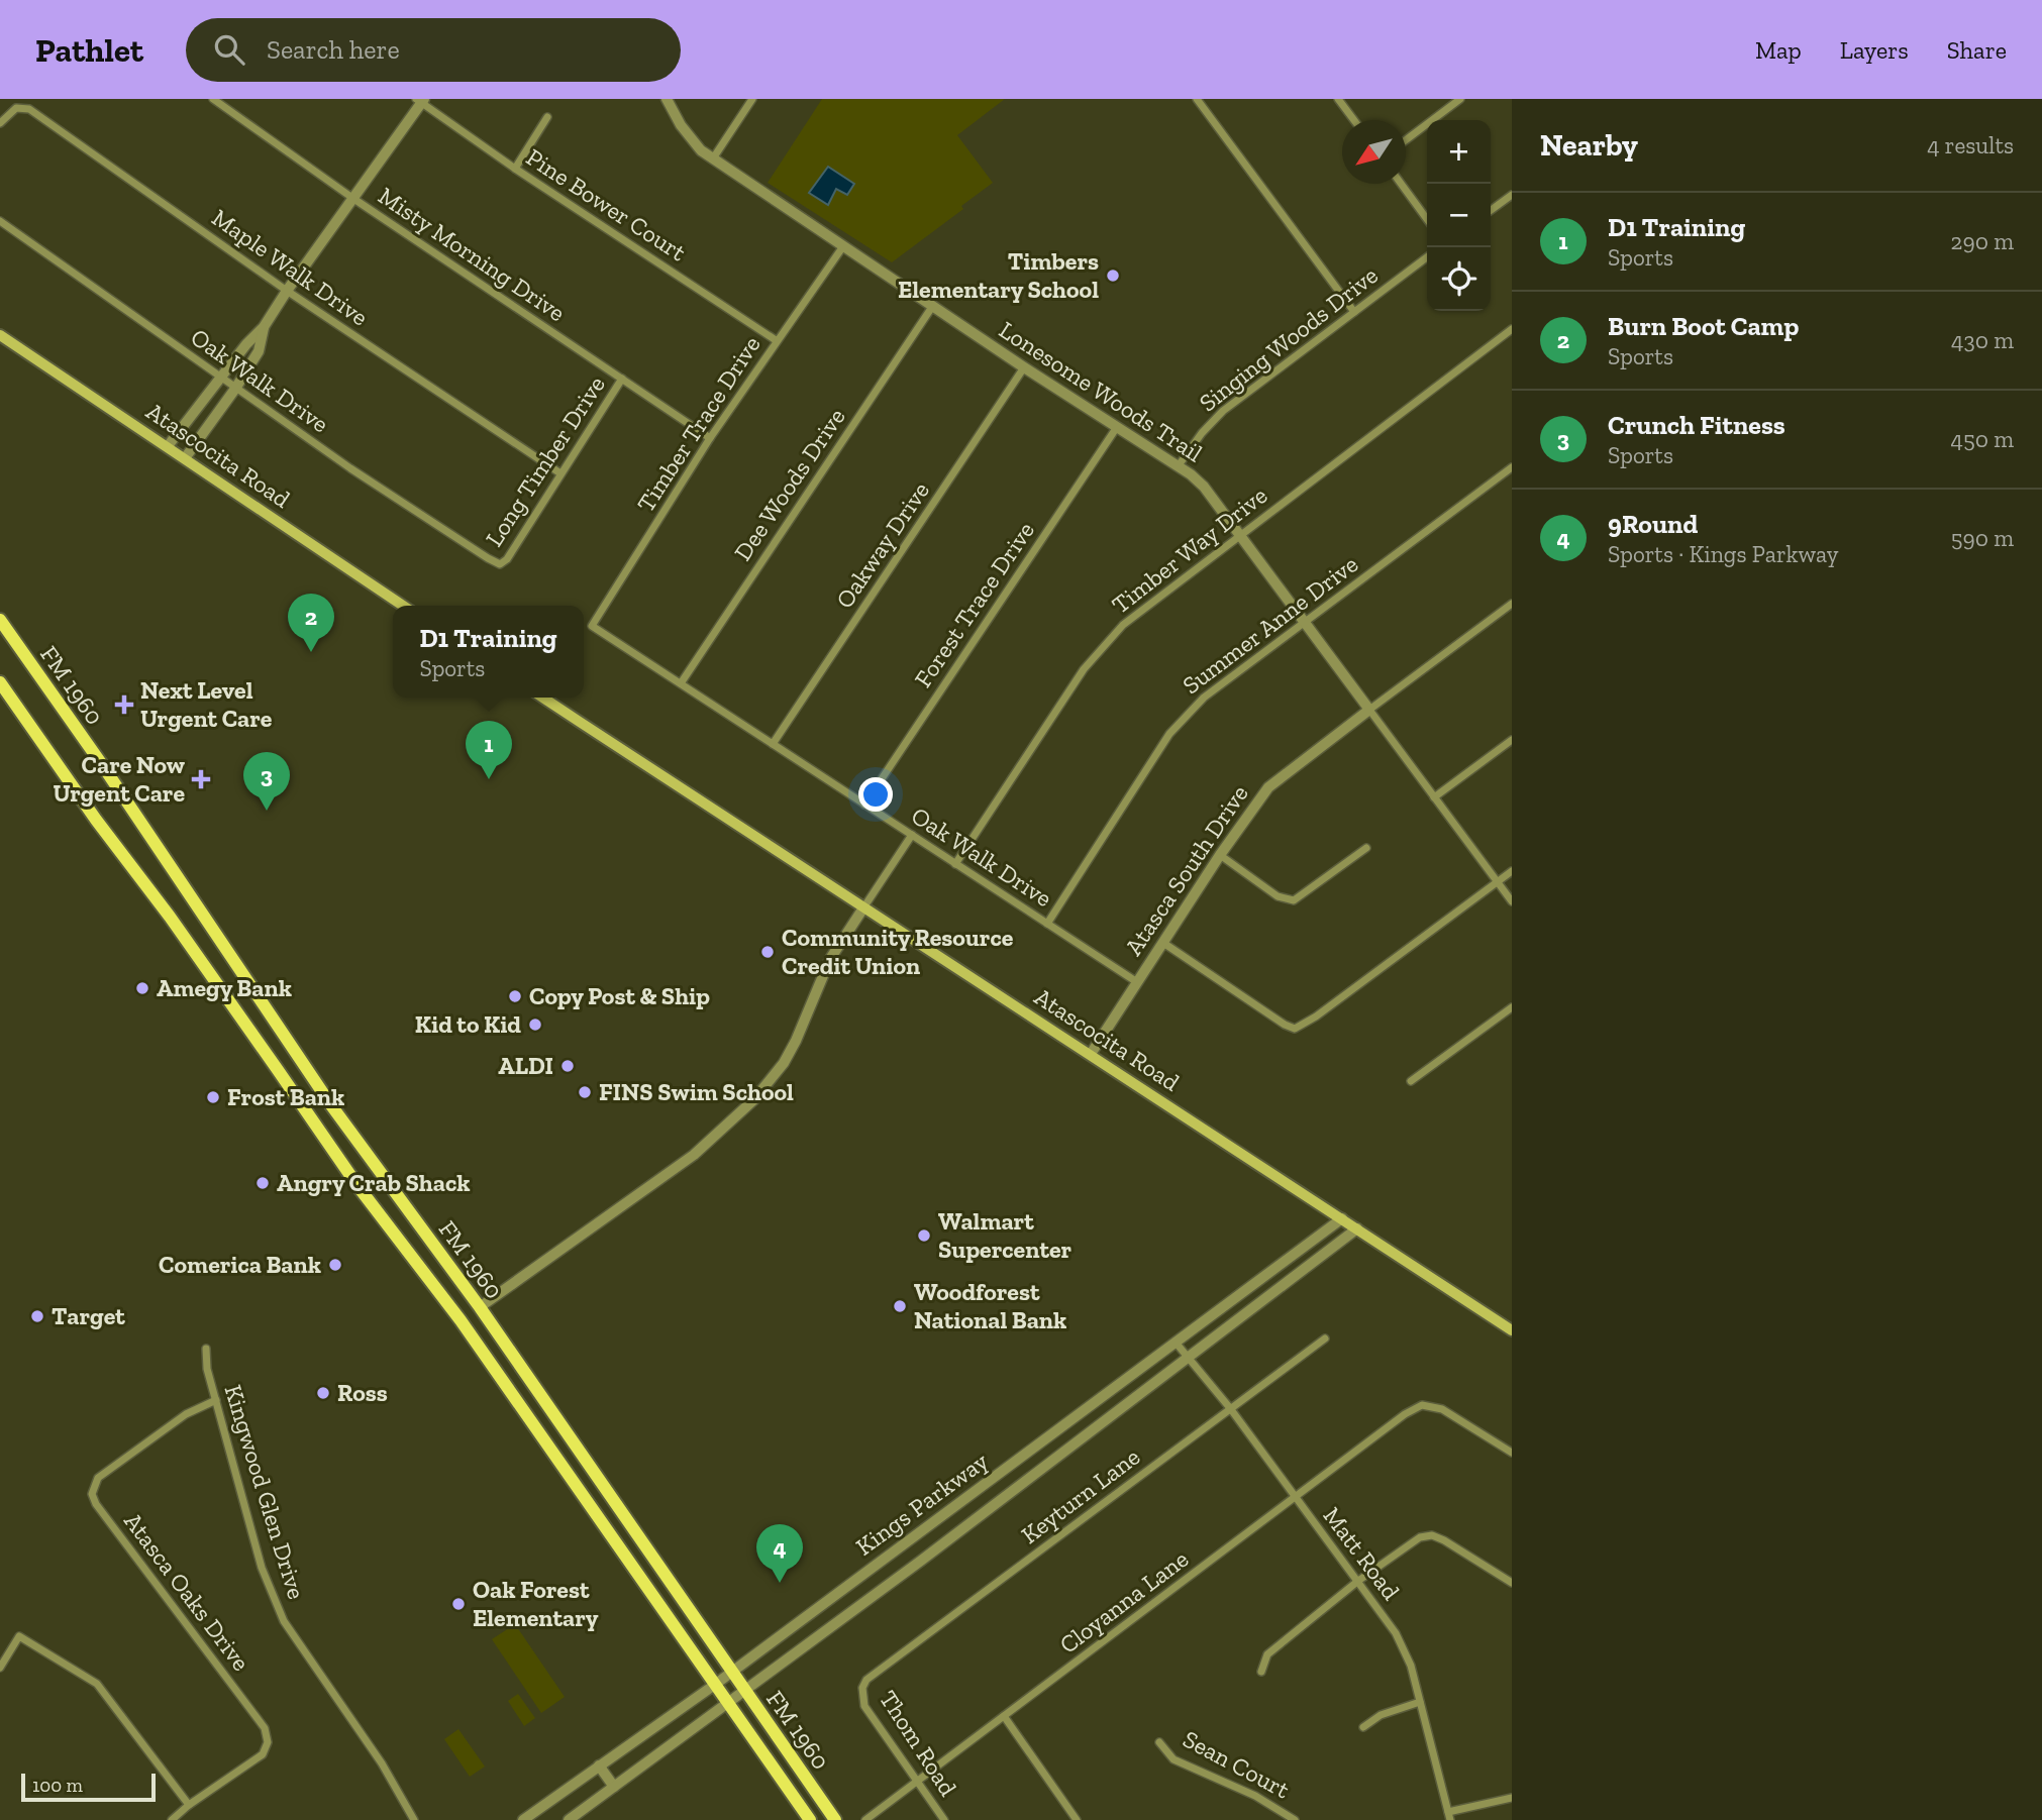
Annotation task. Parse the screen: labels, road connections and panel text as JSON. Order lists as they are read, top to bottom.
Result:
{
  "streets": {
    "main road": ["Atascocita Road", "FM 1960"],
    "street": [
      "Pine Bower Court",
      "Misty Morning Drive",
      "Maple Walk Drive",
      "Singing Woods Drive",
      "Oak Walk Drive",
      "Lonesome Woods Trail",
      "Timber Trace Drive",
      "Long Timber Drive",
      "Dee Woods Drive",
      "Oakway Drive",
      "Timber Way Drive",
      "Forest Trace Drive",
      "Summer Anne Drive",
      "Atasca South Drive",
      "Kingwood Glen Drive",
      "Keyturn Lane",
      "Kings Parkway",
      "Matt Road",
      "Atasca Oaks Drive",
      "Cloyanna Lane",
      "Thom Road",
      "Sean Court"
    ]
  },
  "crossings": [
    ["Pine Bower Court", "Timber Trace Drive"],
    ["Misty Morning Drive", "Timber Trace Drive"],
    ["Misty Morning Drive", "Long Timber Drive"],
    ["Maple Walk Drive", "Long Timber Drive"],
    ["Singing Woods Drive", "Lonesome Woods Trail"],
    ["Oak Walk Drive", "Timber Trace Drive"],
    ["Oak Walk Drive", "Long Timber Drive"],
    ["Oak Walk Drive", "Dee Woods Drive"],
    ["Oak Walk Drive", "Oakway Drive"],
    ["Oak Walk Drive", "Timber Way Drive"],
    ["Oak Walk Drive", "Forest Trace Drive"],
    ["Oak Walk Drive", "Summer Anne Drive"],
    ["Oak Walk Drive", "Atasca South Drive"],
    ["Lonesome Woods Trail", "Timber Trace Drive"],
    ["Lonesome Woods Trail", "Dee Woods Drive"],
    ["Lonesome Woods Trail", "Oakway Drive"],
    ["Lonesome Woods Trail", "Timber Way Drive"],
    ["Lonesome Woods Trail", "Forest Trace Drive"],
    ["Lonesome Woods Trail", "Summer Anne Drive"],
    ["Lonesome Woods Trail", "Atasca South Drive"],
    ["Atascocita Road", "Atasca South Drive"],
    ["Atascocita Road", "Kings Parkway"],
    ["FM 1960", "Kings Parkway"],
    ["Kingwood Glen Drive", "Atasca Oaks Drive"],
    ["Keyturn Lane", "Matt Road"],
    ["Keyturn Lane", "Thom Road"],
    ["Kings Parkway", "Matt Road"],
    ["Matt Road", "Cloyanna Lane"],
    ["Cloyanna Lane", "Thom Road"]
  ],
  "places": {
    "other": [
      "Timbers Elementary School",
      "Community Resource Credit Union",
      "Amegy Bank",
      "Copy Post & Ship",
      "Kid to Kid",
      "ALDI",
      "FINS Swim School",
      "Frost Bank",
      "Angry Crab Shack",
      "Walmart Supercenter",
      "Comerica Bank",
      "Woodforest National Bank",
      "Target",
      "Ross",
      "Oak Forest Elementary"
    ],
    "health": ["Next Level Urgent Care", "Care Now Urgent Care"]
  },
  "scale_bar": "100 m",
  "north": "bottom left",
  "page": {
    "header": "Pathlet",
    "search": "Search here",
    "nav": ["Map", "Layers", "Share"],
    "heading": ["Nearby", "4 results"],
    "map_buttons": ["+", "−"],
    "list": [
      {
        "mark": "1",
        "name": "D1 Training",
        "note": "Sports",
        "value": "290 m"
      },
      {
        "mark": "2",
        "name": "Burn Boot Camp",
        "note": "Sports",
        "value": "430 m"
      },
      {
        "mark": "3",
        "name": "Crunch Fitness",
        "note": "Sports",
        "value": "450 m"
      },
      {
        "mark": "4",
        "name": "9Round",
        "note": "Sports · Kings Parkway",
        "value": "590 m"
      }
    ],
    "pins": [
      "2",
      "1",
      "3",
      "4"
    ],
    "popup": ["D1 Training", "Sports"],
    "scale": "100 m"
  }
}
